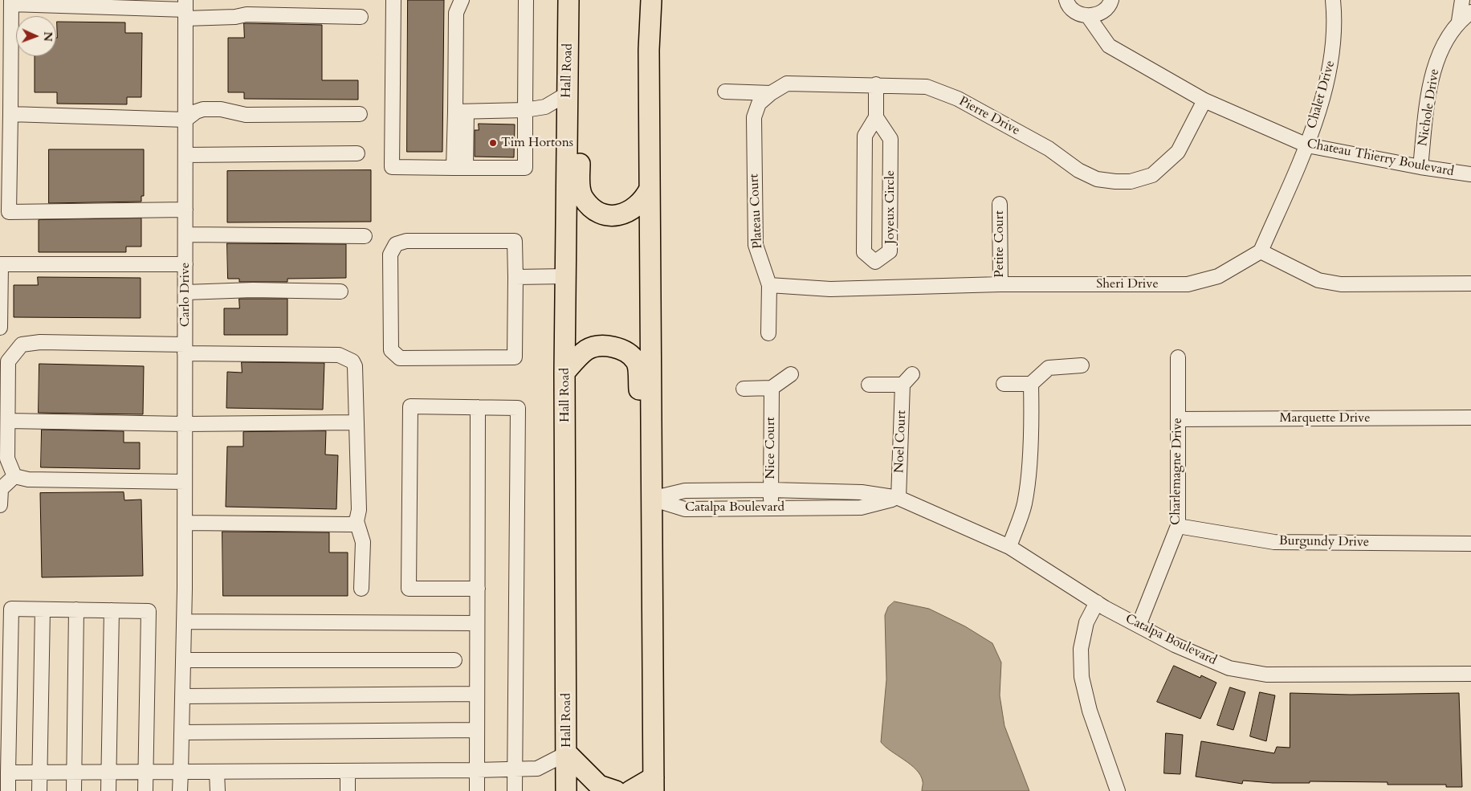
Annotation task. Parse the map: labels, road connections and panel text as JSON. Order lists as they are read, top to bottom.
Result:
{
  "streets": {
    "highway": ["Hall Road"],
    "street": [
      "Chalet Drive",
      "Nichole Drive",
      "Pierre Drive",
      "Chateau Thierry Boulevard",
      "Joyeux Circle",
      "Plateau Court",
      "Petite Court",
      "Sheri Drive",
      "Carlo Drive",
      "Marquette Drive",
      "Noel Court",
      "Nice Court",
      "Charlemagne Drive",
      "Catalpa Boulevard",
      "Burgundy Drive"
    ]
  },
  "crossings": [
    ["Chalet Drive", "Chateau Thierry Boulevard"],
    ["Chalet Drive", "Sheri Drive"],
    ["Nichole Drive", "Chateau Thierry Boulevard"],
    ["Pierre Drive", "Chateau Thierry Boulevard"],
    ["Pierre Drive", "Joyeux Circle"],
    ["Pierre Drive", "Plateau Court"],
    ["Plateau Court", "Sheri Drive"],
    ["Petite Court", "Sheri Drive"],
    ["Marquette Drive", "Charlemagne Drive"],
    ["Noel Court", "Catalpa Boulevard"],
    ["Nice Court", "Catalpa Boulevard"],
    ["Charlemagne Drive", "Catalpa Boulevard"],
    ["Charlemagne Drive", "Burgundy Drive"]
  ],
  "places": ["Tim Hortons"],
  "north": "right"
}
